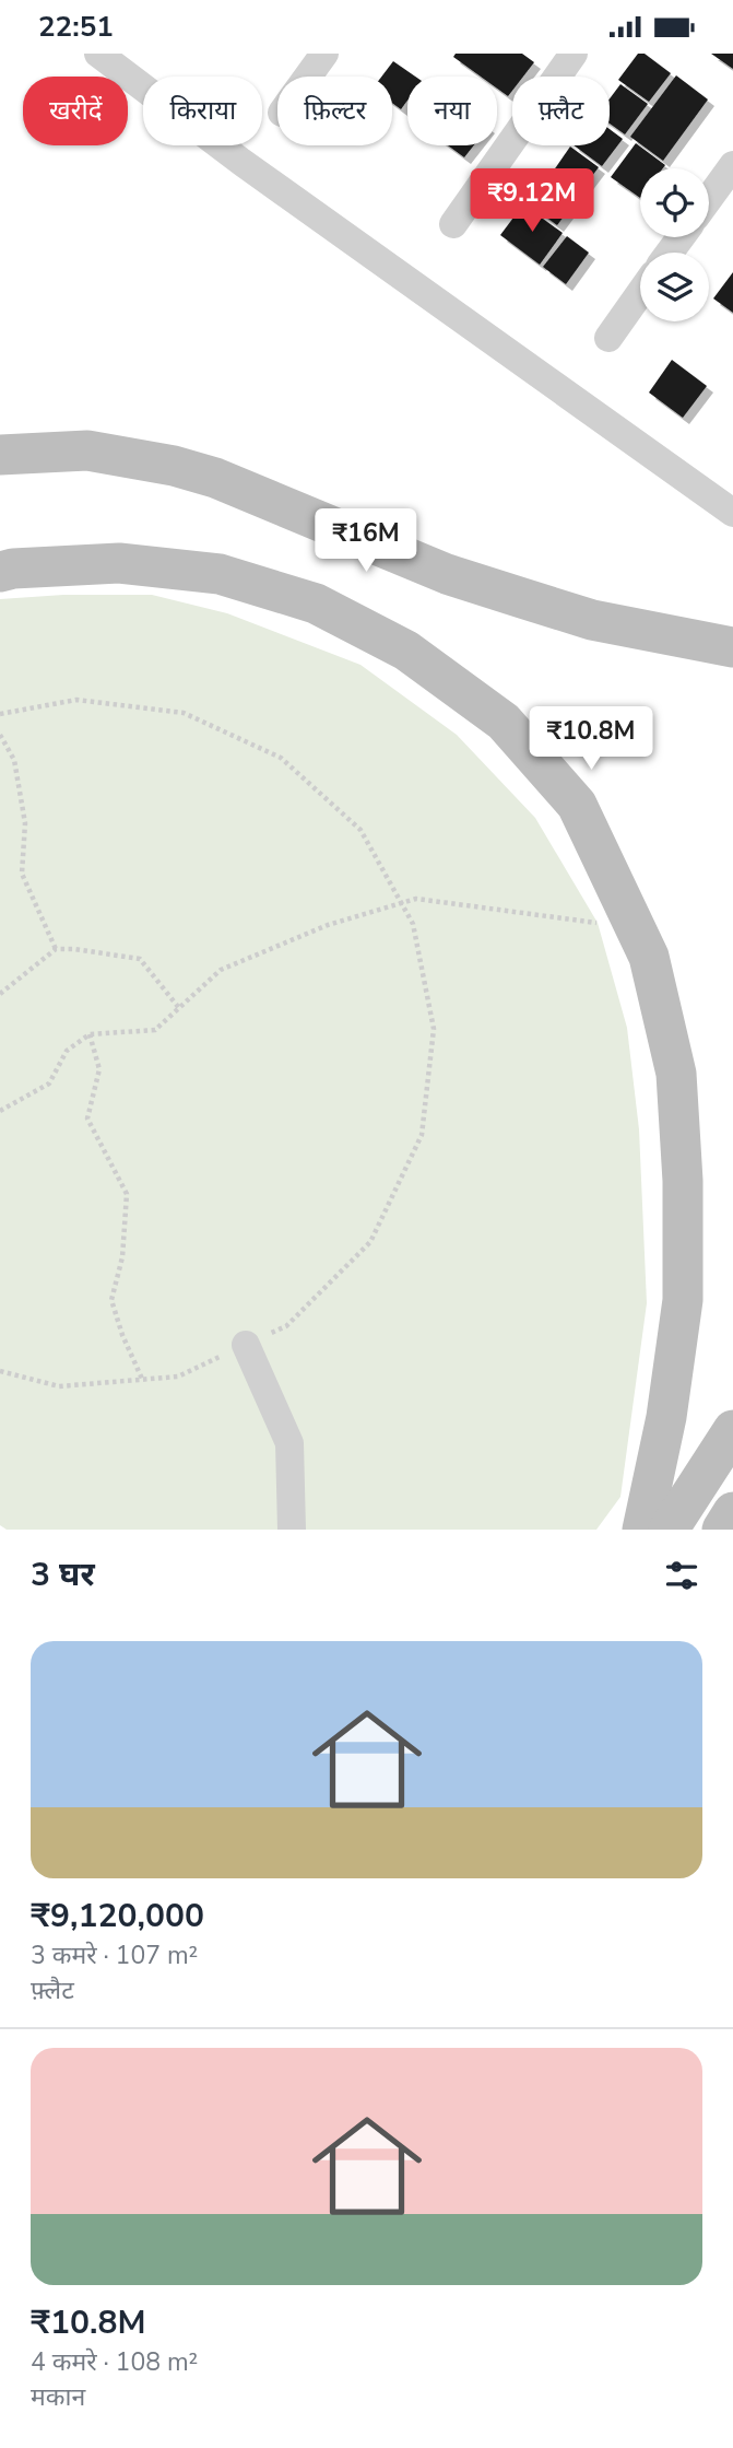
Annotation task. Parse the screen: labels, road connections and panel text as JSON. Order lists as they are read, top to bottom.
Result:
{
  "page": {
    "status": "22:51",
    "chip": [
      "खरीदें",
      "किराया",
      "फ़िल्टर",
      "नया",
      "फ़्लैट"
    ],
    "price": ["₹9.12M", "₹16M", "₹10.8M"],
    "heading": "3 घर",
    "list": [
      {
        "name": "₹9,120,000",
        "note": "3 कमरे · 107 m² · फ़्लैट"
      },
      {
        "name": "₹10.8M",
        "note": "4 कमरे · 108 m² · मकान"
      }
    ]
  }
}
